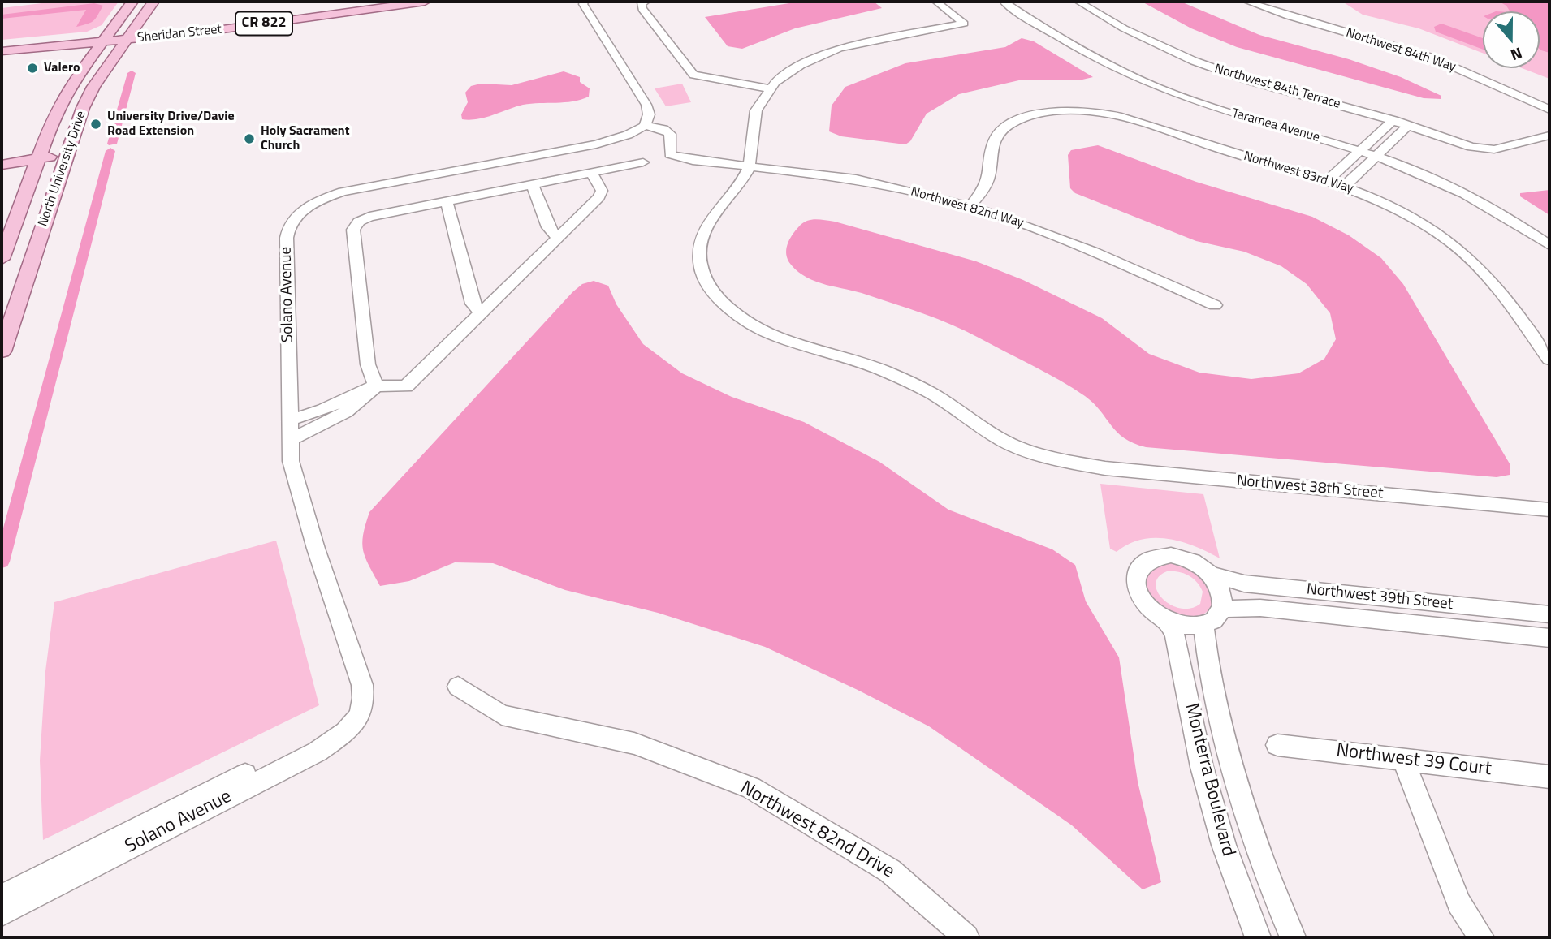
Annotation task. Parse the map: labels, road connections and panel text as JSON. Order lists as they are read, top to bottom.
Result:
{
  "streets": {
    "main road": ["CR 822", "Sheridan Street", "North University Drive"],
    "street": [
      "Northwest 84th Way",
      "Northwest 84th Terrace",
      "Taramea Avenue",
      "Northwest 83rd Way",
      "Northwest 82nd Way",
      "Solano Avenue",
      "Northwest 38th Street",
      "Northwest 39th Street",
      "Northwest 39 Court",
      "Monterra Boulevard",
      "Northwest 82nd Drive"
    ]
  },
  "crossings": [
    ["Sheridan Street", "North University Drive"],
    ["Northwest 83rd Way", "Northwest 82nd Way"],
    ["Northwest 82nd Way", "Solano Avenue"],
    ["Northwest 82nd Way", "Northwest 38th Street"],
    ["Northwest 39th Street", "Monterra Boulevard"]
  ],
  "places": ["Valero", "University Drive/Davie Road Extension", "Holy Sacrament Church"],
  "north": "bottom"
}
